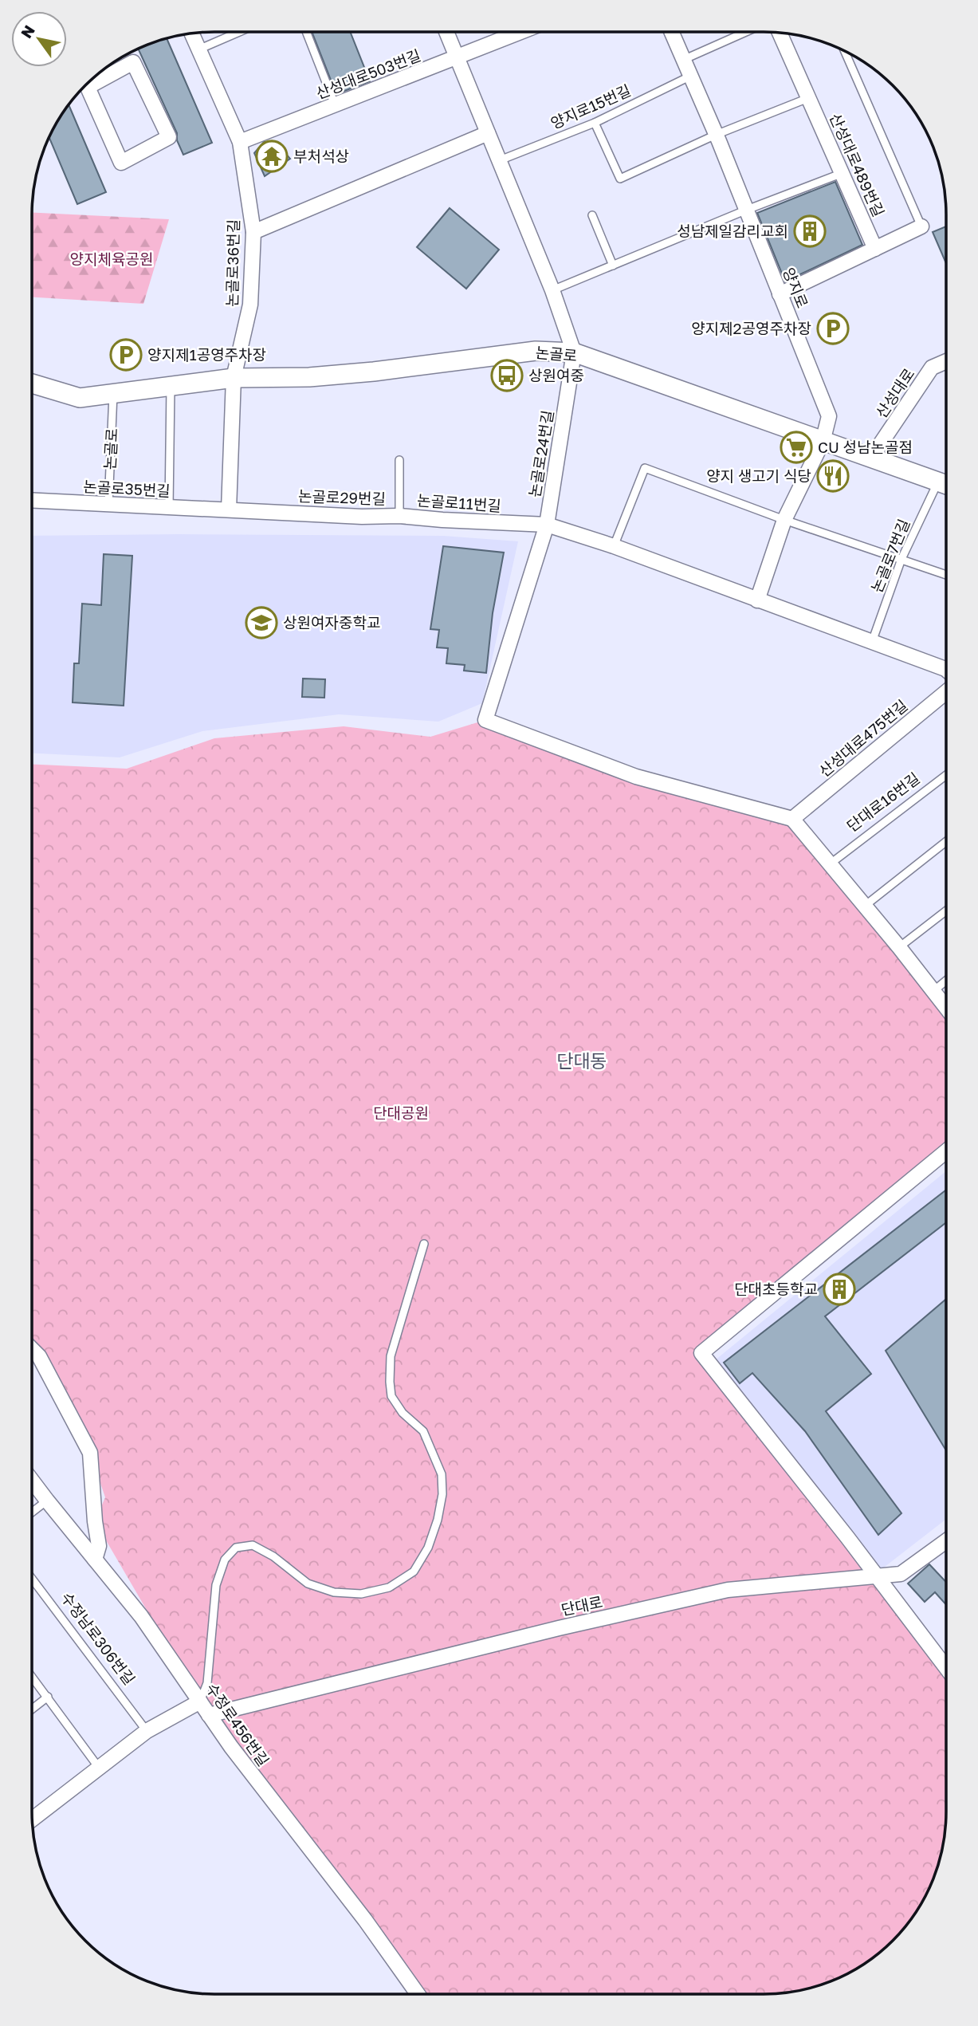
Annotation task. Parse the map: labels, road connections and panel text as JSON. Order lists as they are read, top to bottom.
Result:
{
  "streets": {
    "street": [
      "산성대로503번길",
      "산성대로489번길",
      "논골로36번길",
      "양지로",
      "논골로",
      "산성대로",
      "논골로24번길",
      "논골로35번길",
      "논골로29번길",
      "논골로11번길",
      "산성대로475번길",
      "단대로",
      "수정로456번길"
    ],
    "lane": [
      "양지로15번길",
      "논골로7번길",
      "단대로16번길",
      "수정남로306번길"
    ]
  },
  "crossings": [
    ["산성대로503번길", "논골로36번길"],
    ["산성대로503번길", "논골로24번길"],
    ["양지로15번길", "양지로"],
    ["양지로15번길", "논골로24번길"],
    ["논골로36번길", "논골로"],
    ["논골로36번길", "논골로35번길"],
    ["논골로36번길", "논골로29번길"],
    ["양지로", "논골로"],
    ["논골로", "산성대로"],
    ["논골로", "논골로24번길"],
    ["논골로", "논골로35번길"],
    ["논골로", "논골로7번길"],
    ["논골로24번길", "논골로11번길"],
    ["논골로24번길", "산성대로475번길"],
    ["논골로35번길", "논골로29번길"],
    ["논골로29번길", "논골로11번길"],
    ["논골로11번길", "논골로7번길"],
    ["단대로", "수정로456번길"]
  ],
  "districts": ["단대동"],
  "parks": ["양지체육공원", "단대공원"],
  "places": {
    "temple": ["부처석상"],
    "building": ["성남제일감리교회", "단대초등학교"],
    "parking": ["양지제2공영주차장", "양지제1공영주차장"],
    "bus stop": ["상원여중"],
    "supermarket": ["CU 성남논골점"],
    "restaurant": ["양지 생고기 식당"],
    "school or university": ["상원여자중학교"]
  },
  "north": "top left"
}
